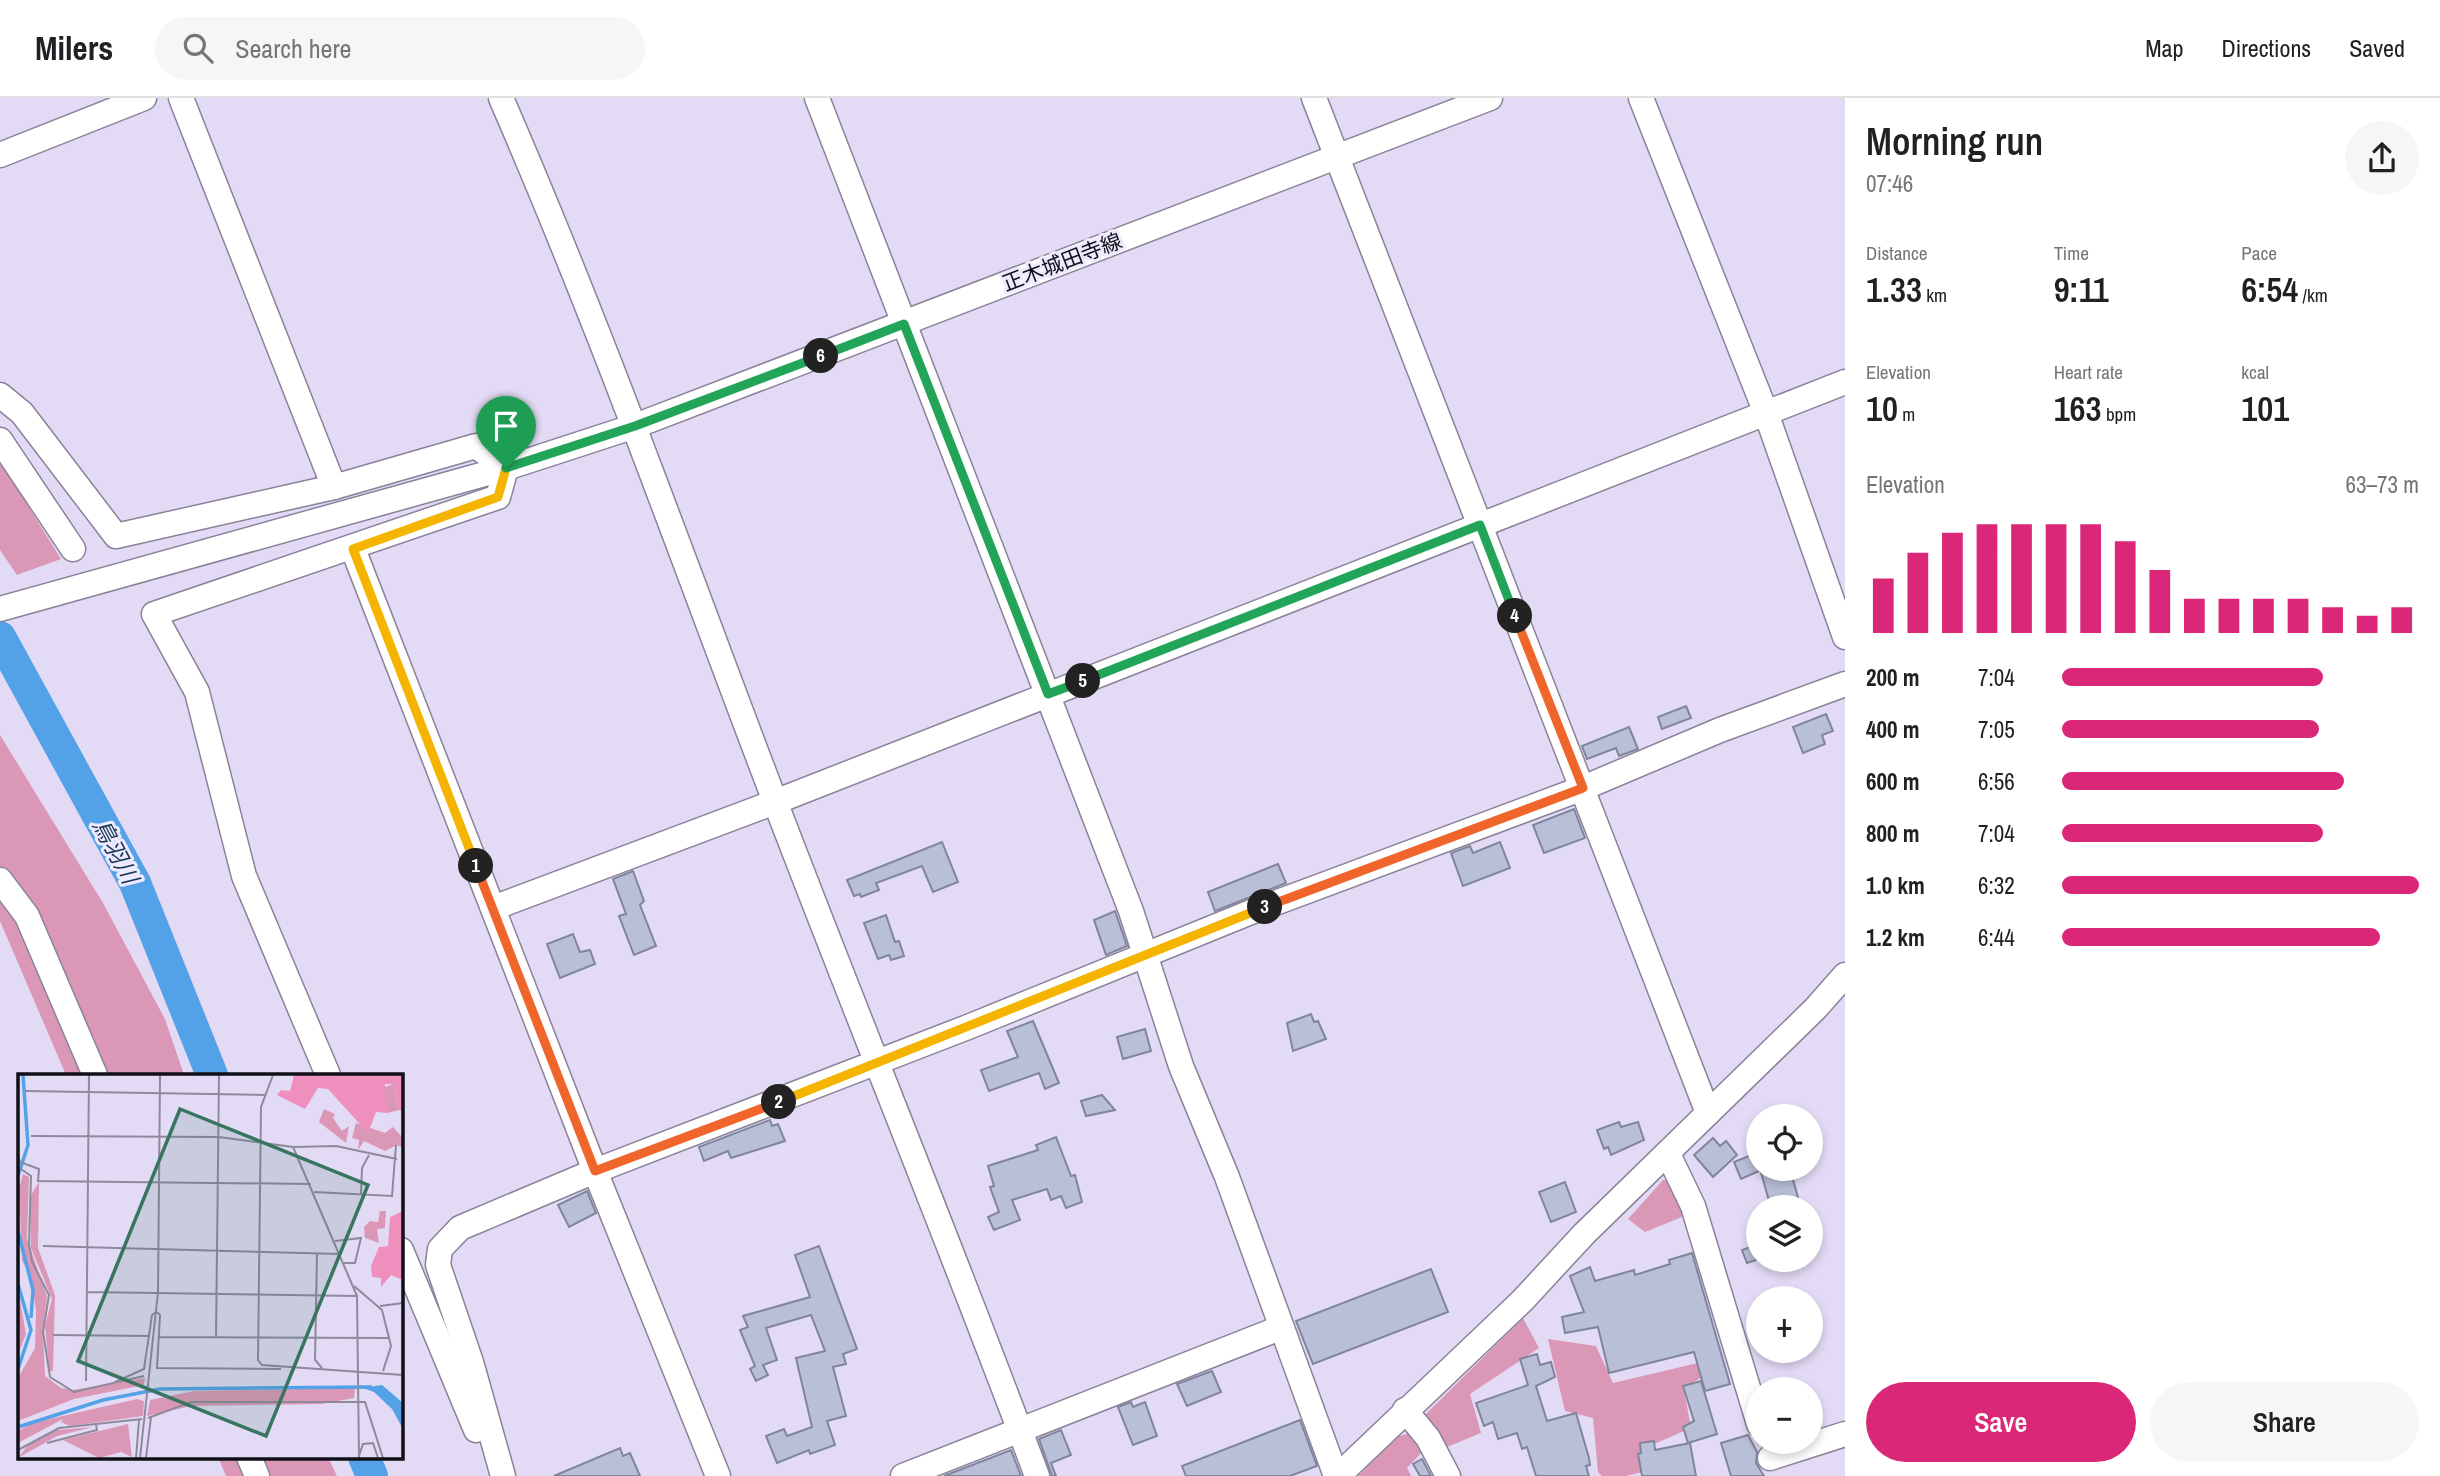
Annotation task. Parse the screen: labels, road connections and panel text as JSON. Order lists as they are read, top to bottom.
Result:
{
  "streets": {
    "street": ["正木城田寺線"]
  },
  "water": ["鳥羽川"],
  "page": {
    "header": "Milers",
    "search": "Search here",
    "nav": ["Map", "Directions", "Saved"],
    "heading": ["Morning run", "07:46"],
    "stats": [
      ["Distance", "1.33 km"],
      ["Time", "9:11"],
      ["Pace", "6:54 /km"],
      ["Elevation", "10 m"],
      ["Heart rate", "163 bpm"],
      ["kcal", "101"]
    ],
    "pins": [
      "6",
      "4",
      "5",
      "1",
      "3",
      "2"
    ],
    "chart": ["Elevation", "63–73 m"],
    "list": [
      {
        "name": "200 m",
        "note": "7:04"
      },
      {
        "name": "400 m",
        "note": "7:05"
      },
      {
        "name": "600 m",
        "note": "6:56"
      },
      {
        "name": "800 m",
        "note": "7:04"
      },
      {
        "name": "1.0 km",
        "note": "6:32"
      },
      {
        "name": "1.2 km",
        "note": "6:44"
      }
    ],
    "map_buttons": ["+", "−"],
    "buttons": ["Save", "Share"]
  }
}
